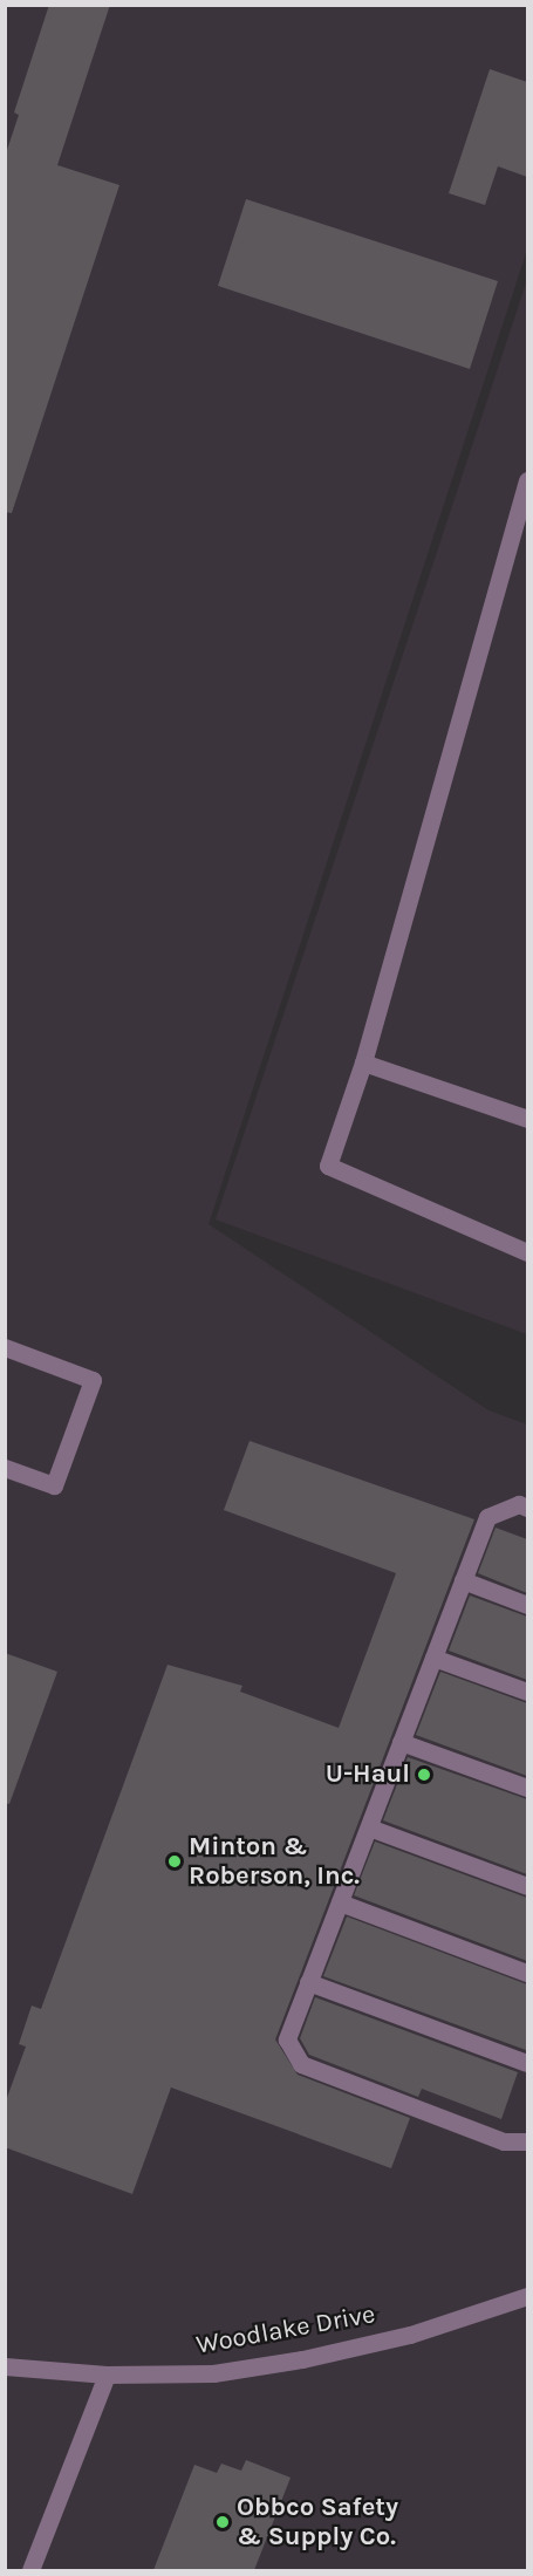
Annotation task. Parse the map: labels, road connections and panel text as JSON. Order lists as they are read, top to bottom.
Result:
{
  "streets": {
    "street": ["Woodlake Drive"]
  },
  "places": ["U-Haul", "Minton & Roberson, Inc.", "Obbco Safety & Supply Co."]
}
